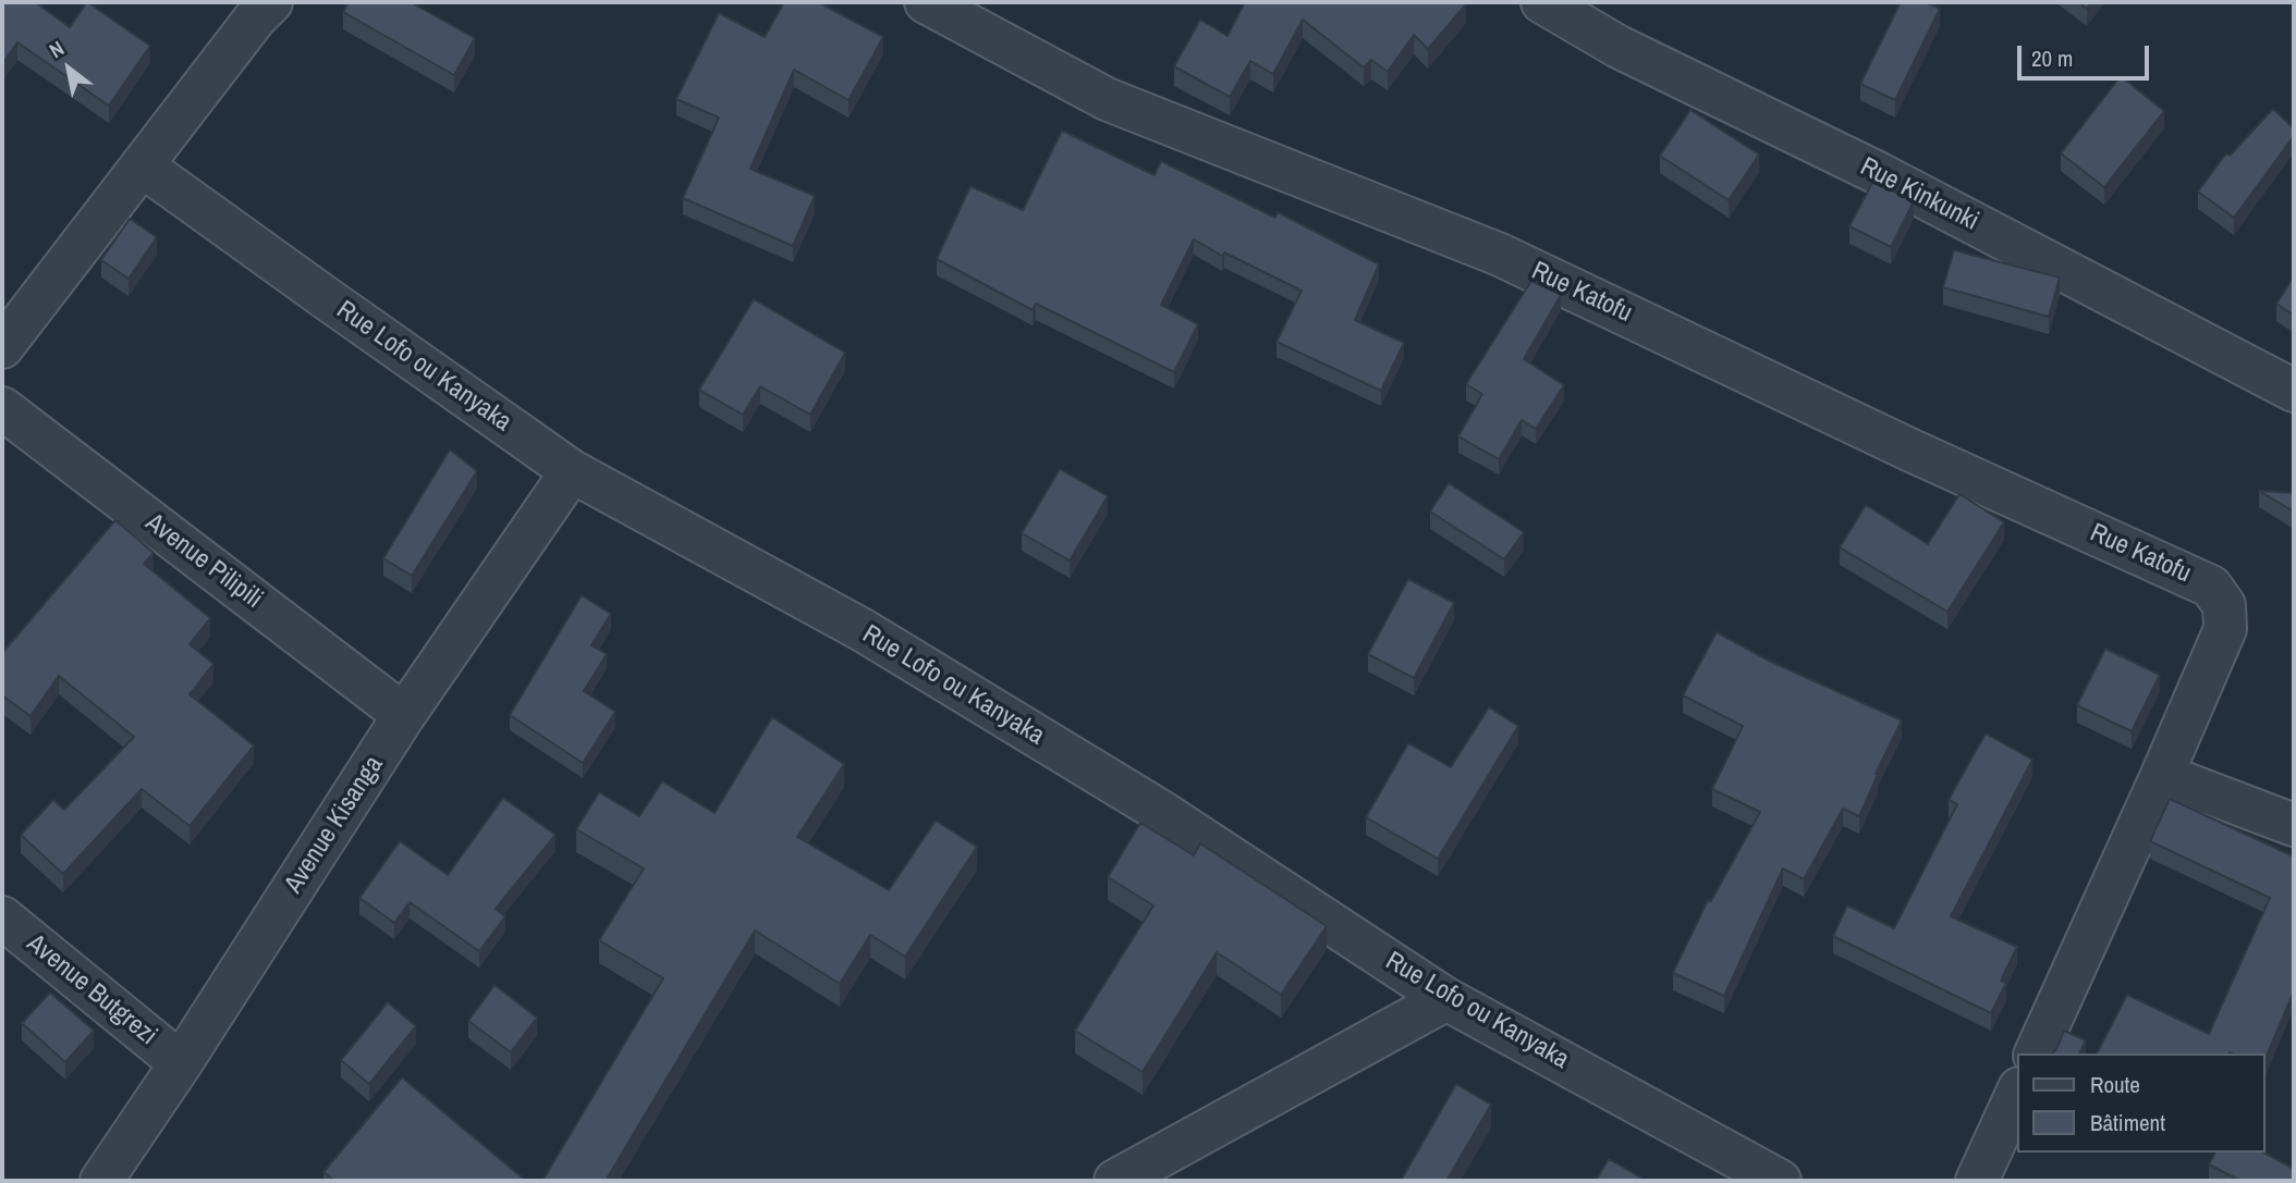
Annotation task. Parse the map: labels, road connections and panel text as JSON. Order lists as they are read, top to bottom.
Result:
{
  "streets": {
    "street": [
      "Rue Kinkunki",
      "Rue Katofu",
      "Rue Lofo ou Kanyaka",
      "Avenue Pilipili",
      "Avenue Kisanga",
      "Avenue Butgrezi"
    ]
  },
  "crossings": [
    ["Rue Lofo ou Kanyaka", "Avenue Kisanga"],
    ["Avenue Pilipili", "Avenue Kisanga"],
    ["Avenue Kisanga", "Avenue Butgrezi"]
  ],
  "legend": ["Route", "Bâtiment"],
  "scale_bar": "20 m",
  "north": "top left"
}
